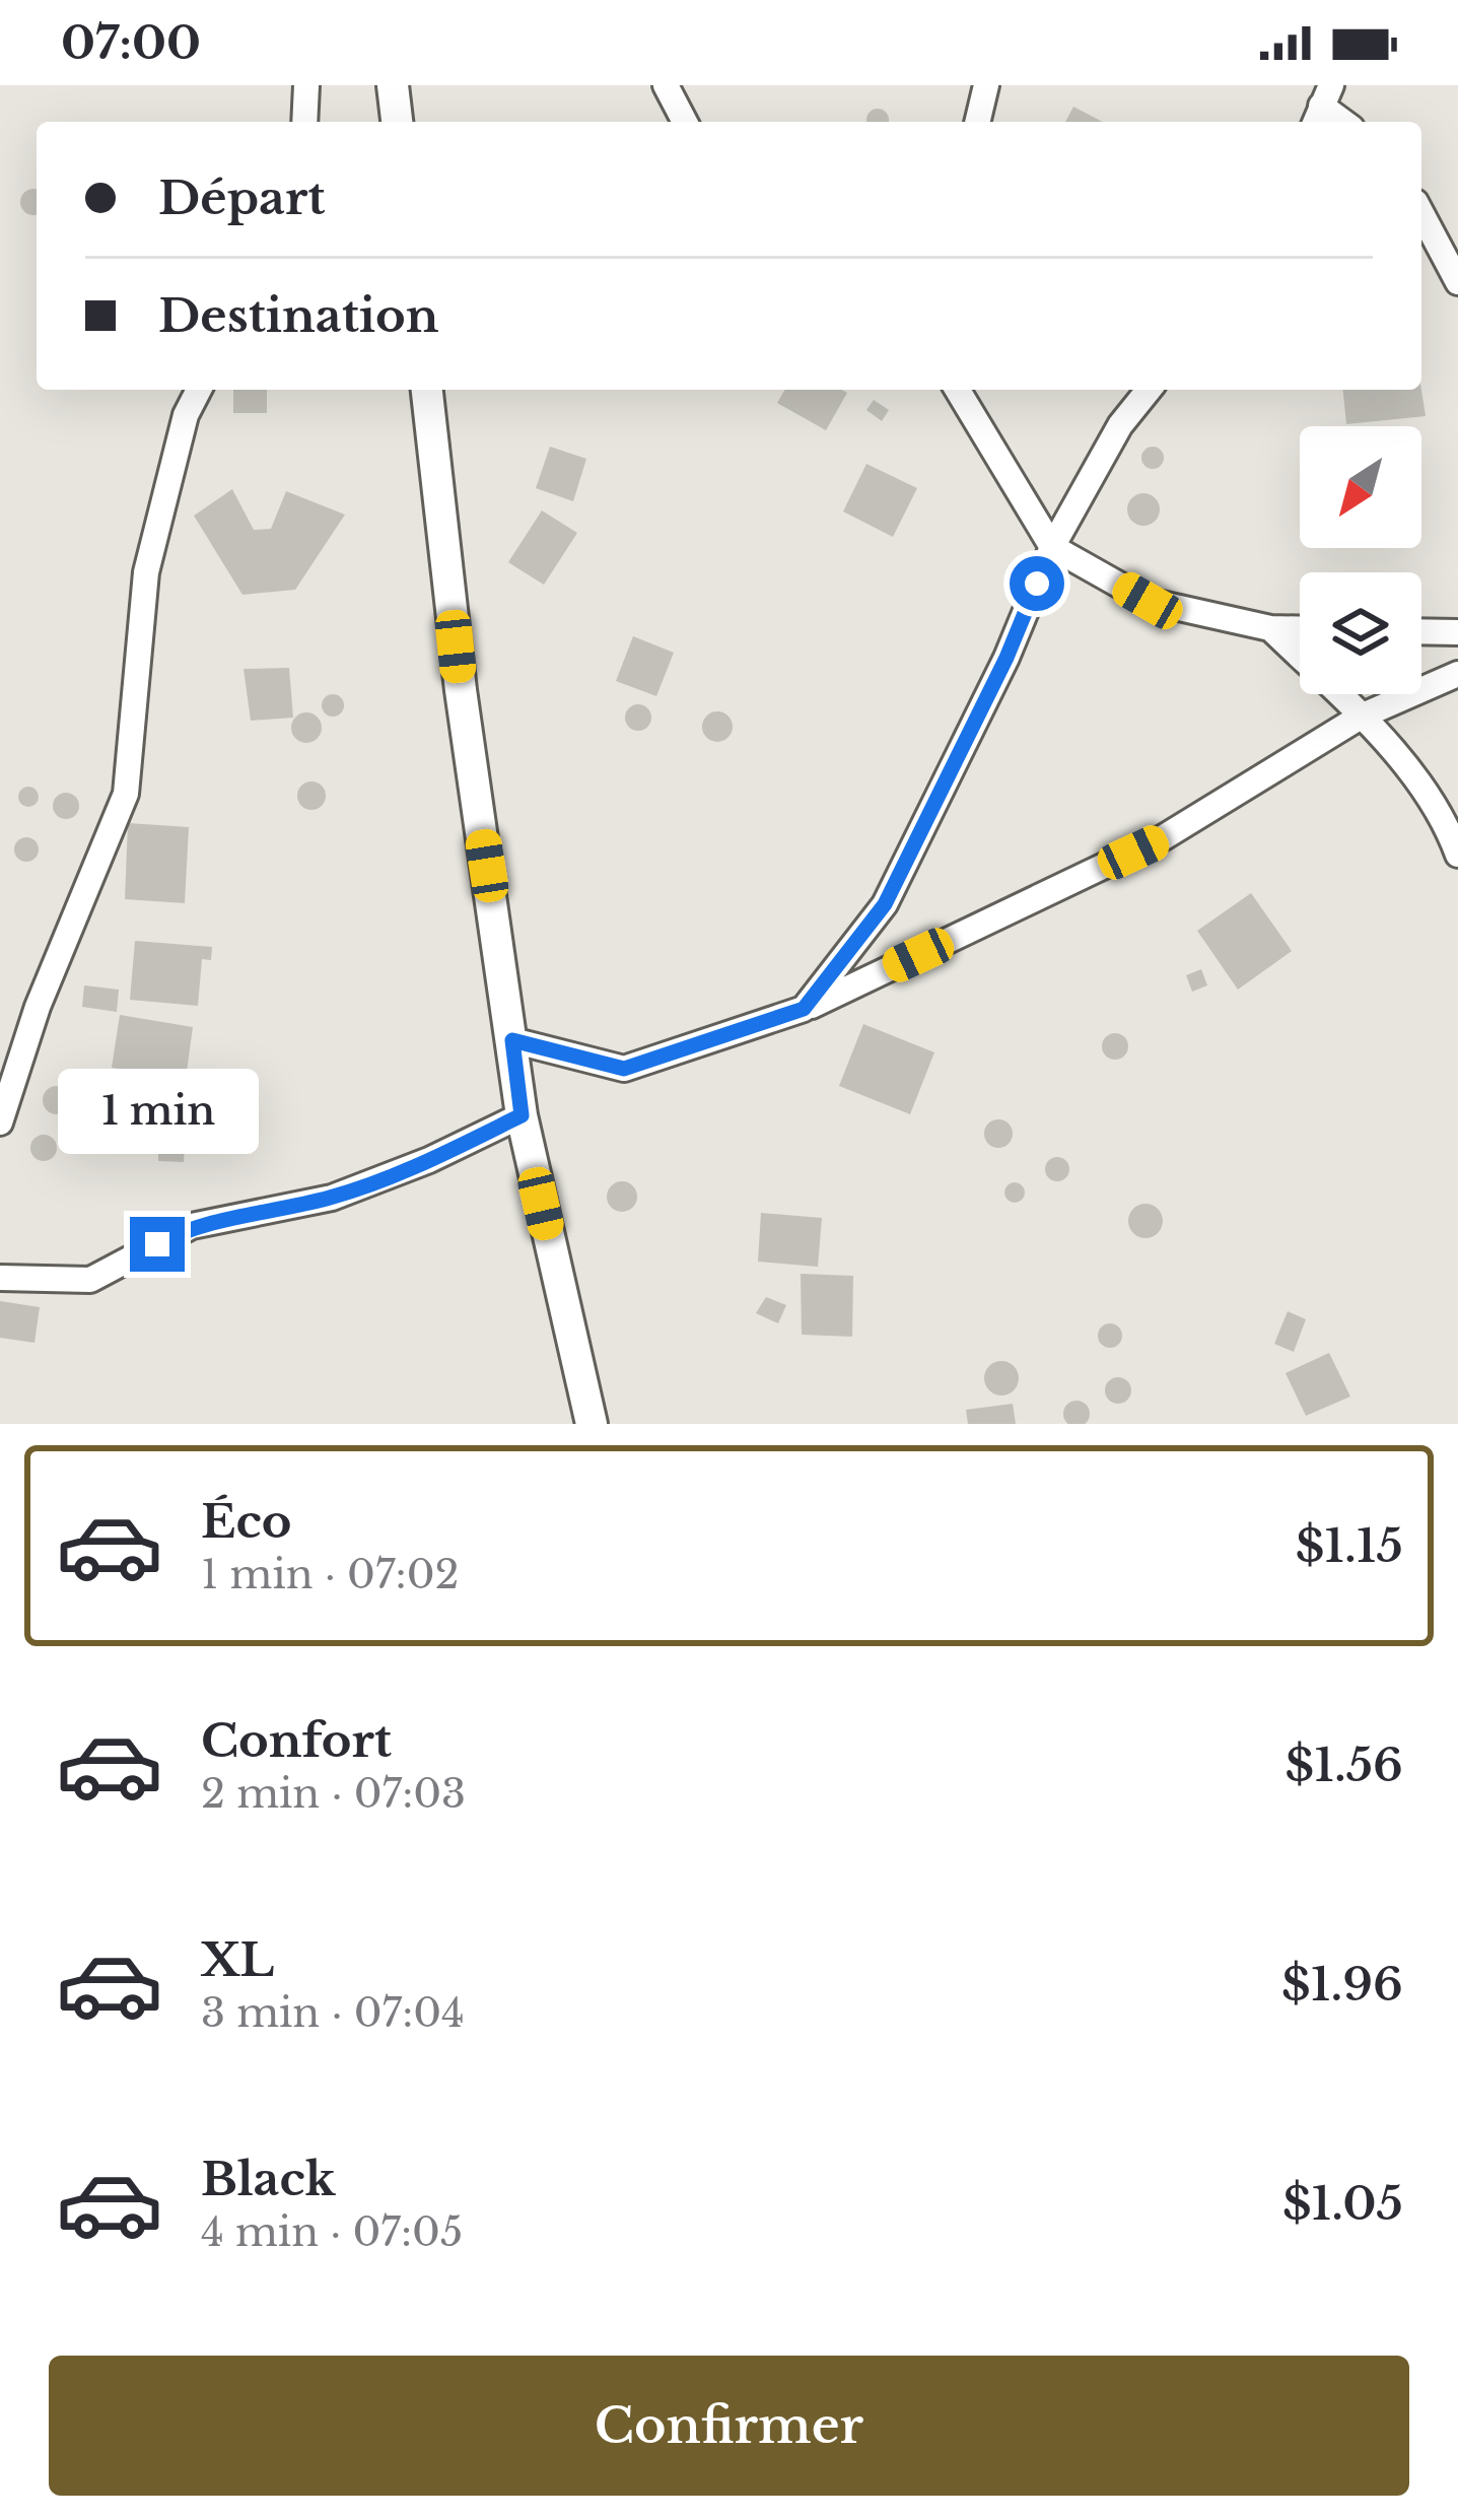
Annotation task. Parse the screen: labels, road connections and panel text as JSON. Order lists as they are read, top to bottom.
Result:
{
  "north": "bottom left",
  "page": {
    "status": "07:00",
    "banner": ["Départ", "Destination"],
    "bubble": "1 min",
    "list": [
      {
        "name": "Éco",
        "note": "1 min · 07:02",
        "value": "$1.15"
      },
      {
        "name": "Confort",
        "note": "2 min · 07:03",
        "value": "$1.56"
      },
      {
        "name": "XL",
        "note": "3 min · 07:04",
        "value": "$1.96"
      },
      {
        "name": "Black",
        "note": "4 min · 07:05",
        "value": "$1.05"
      }
    ],
    "buttons": "Confirmer"
  }
}
